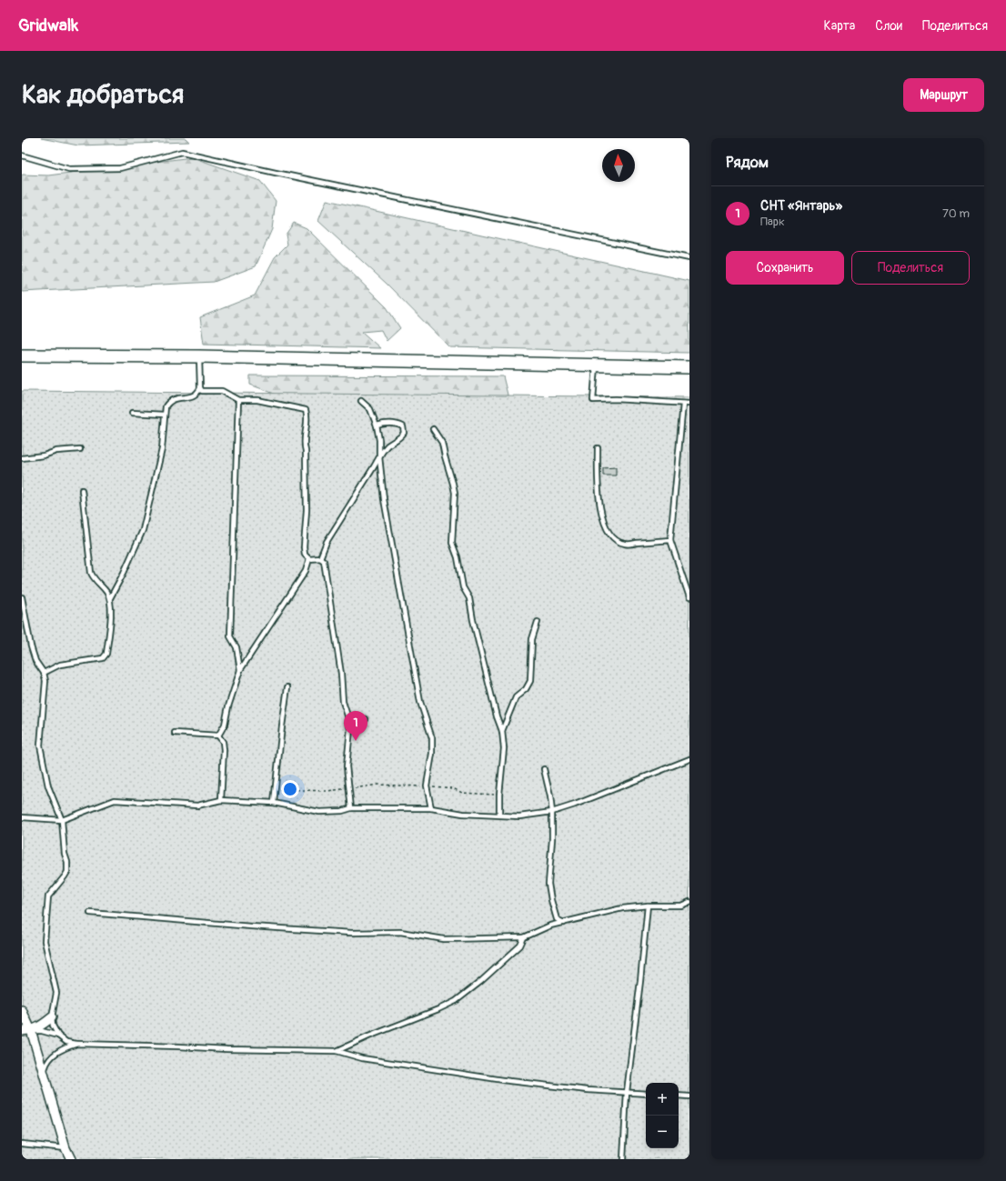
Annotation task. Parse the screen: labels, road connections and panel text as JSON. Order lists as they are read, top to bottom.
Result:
{
  "north": "top",
  "page": {
    "header": "Gridwalk",
    "nav": ["Карта", "Слои", "Поделиться"],
    "buttons": [
      "Маршрут",
      ["Сохранить", "Поделиться"]
    ],
    "title": "Как добраться",
    "heading": "Рядом",
    "list": [
      {
        "mark": "1",
        "name": "СНТ «Янтарь»",
        "note": "Парк",
        "value": "70 m"
      }
    ],
    "pins": "1",
    "map_buttons": ["+", "−"]
  }
}
